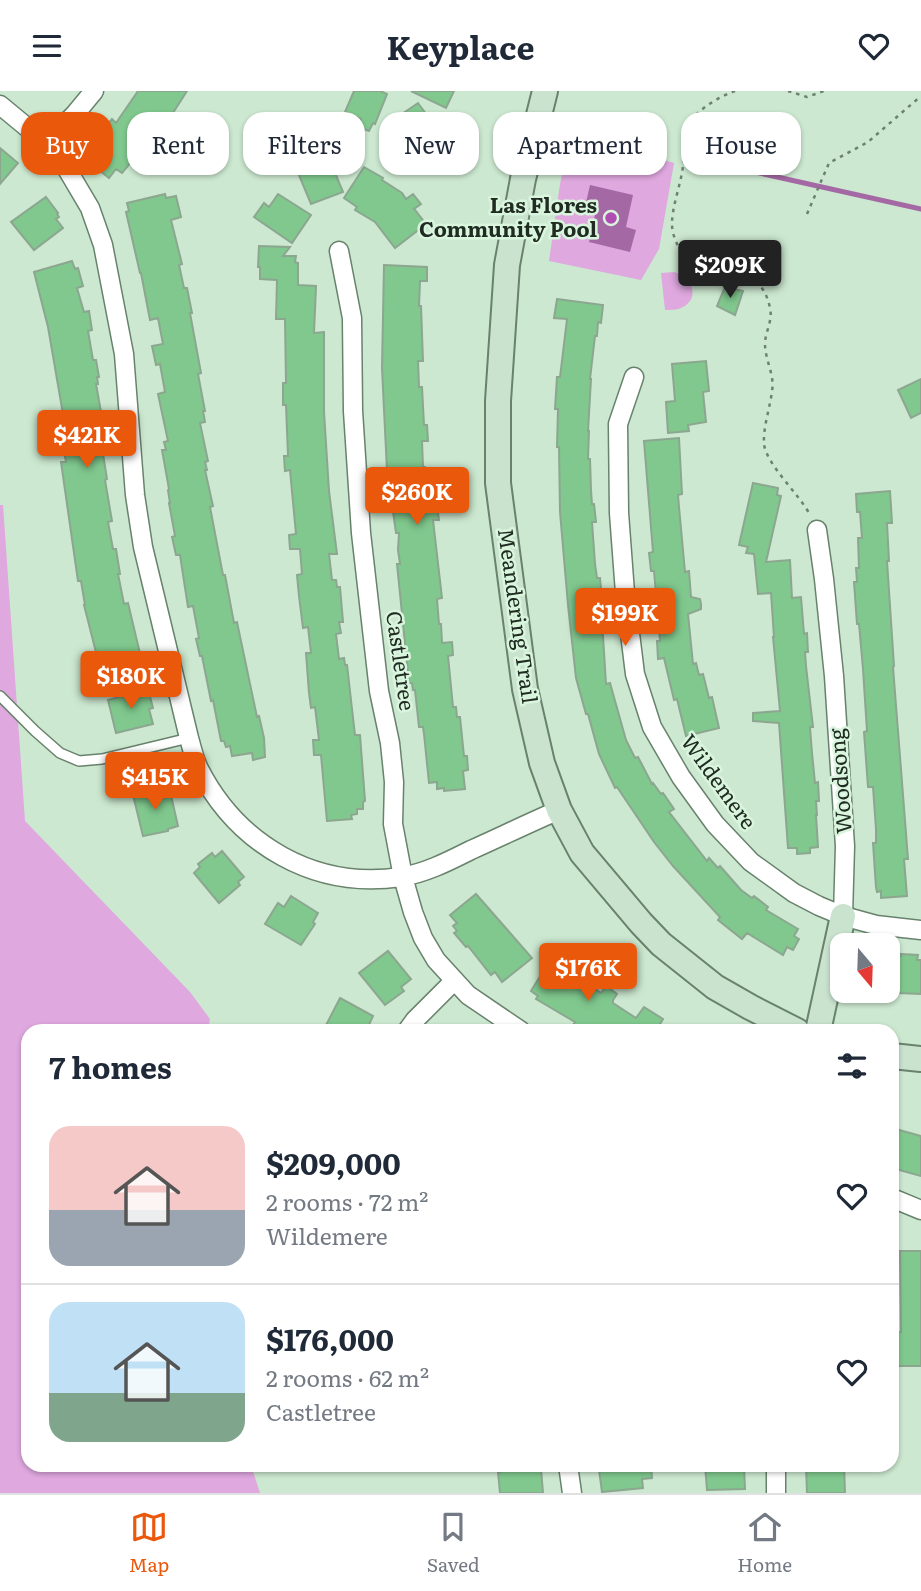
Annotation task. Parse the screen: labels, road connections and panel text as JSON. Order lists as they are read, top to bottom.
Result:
{
  "streets": {
    "street": [
      "Meandering Trail",
      "Castletree",
      "Woodsong",
      "Wildemere"
    ]
  },
  "crossings": [
    ["Woodsong", "Wildemere"]
  ],
  "places": ["Las Flores Community Pool"],
  "north": "bottom",
  "page": {
    "header": "Keyplace",
    "chip": [
      "Buy",
      "Rent",
      "Filters",
      "New",
      "Apartment",
      "House"
    ],
    "price": [
      "$209K",
      "$421K",
      "$260K",
      "$199K",
      "$180K",
      "$415K",
      "$176K"
    ],
    "heading": "7 homes",
    "list": [
      {
        "name": "$209,000",
        "note": "2 rooms · 72 m² · Wildemere"
      },
      {
        "name": "$176,000",
        "note": "2 rooms · 62 m² · Castletree"
      }
    ],
    "tabs": ["Map", "Saved", "Home"]
  }
}
